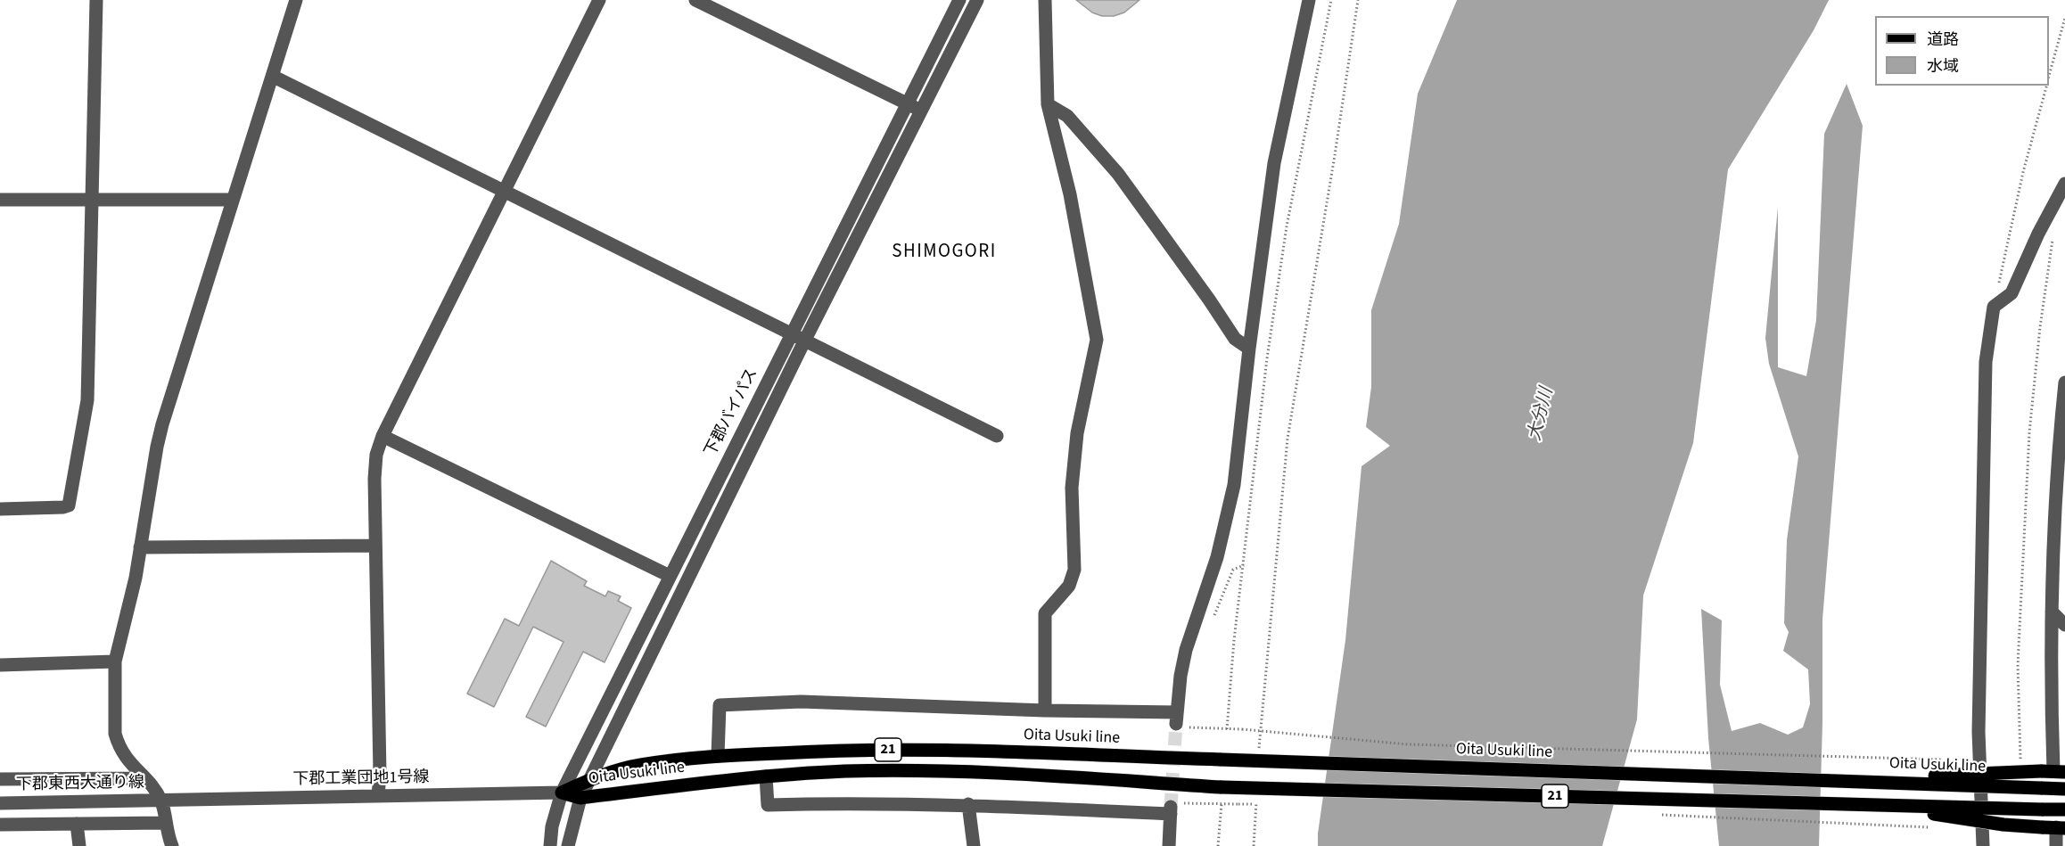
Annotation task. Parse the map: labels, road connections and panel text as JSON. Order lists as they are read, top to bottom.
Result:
{
  "streets": {
    "main road": ["Oita Usuki line", "21"],
    "street": ["下郡バイパス", "下郡工業団地1号線", "下郡東西大通り線"]
  },
  "crossings": [
    ["下郡バイパス", "Oita Usuki line"],
    ["下郡バイパス", "下郡工業団地1号線"],
    ["Oita Usuki line", "下郡工業団地1号線"],
    ["下郡工業団地1号線", "下郡東西大通り線"]
  ],
  "districts": ["SHIMOGORI"],
  "water": ["大分川"],
  "legend": ["道路", "水域"]
}
